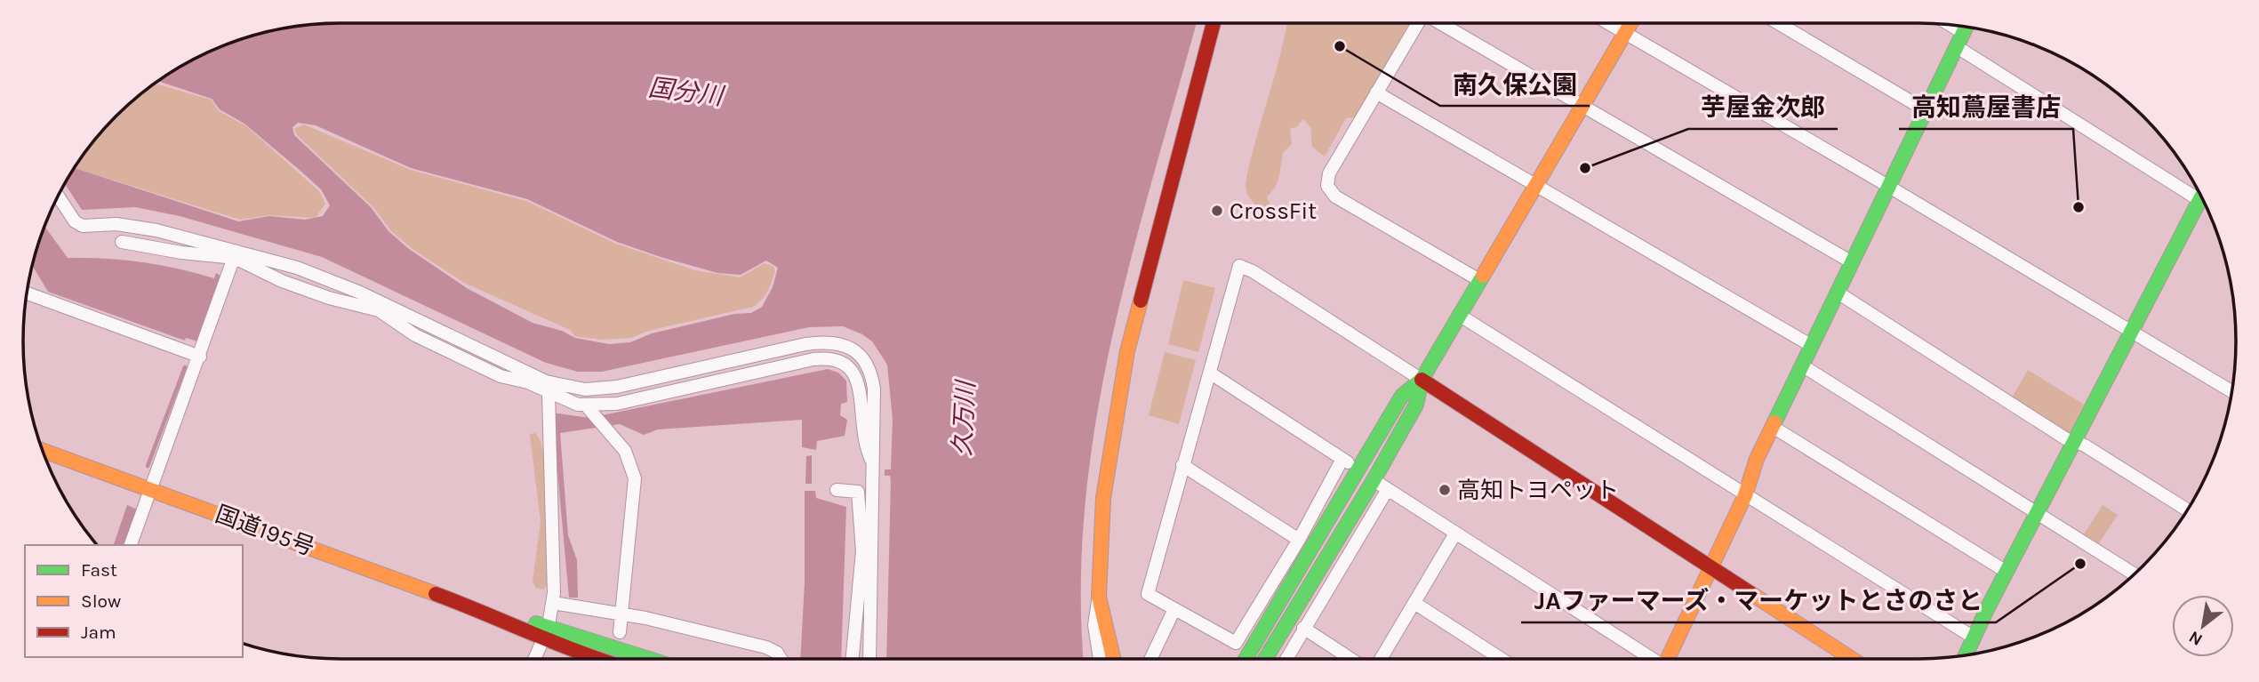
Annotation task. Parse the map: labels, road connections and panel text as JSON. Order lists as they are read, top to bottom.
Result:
{
  "streets": {
    "main road": ["国道195号"]
  },
  "water": ["国分川", "久万川"],
  "places": [
    "南久保公園",
    "芋屋金次郎",
    "高知蔦屋書店",
    "CrossFit",
    "高知トヨペット",
    "JAファーマーズ・マーケットとさのさと"
  ],
  "legend": ["Fast", "Slow", "Jam"],
  "north": "bottom left"
}
